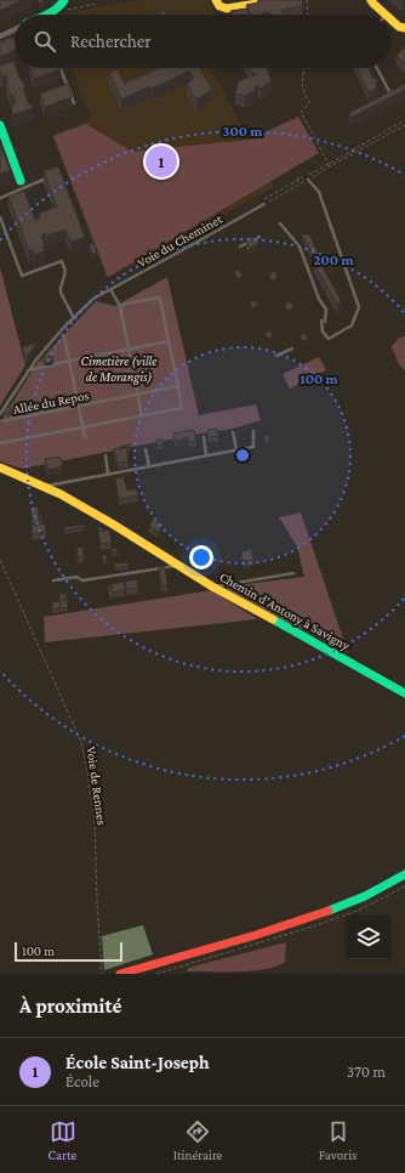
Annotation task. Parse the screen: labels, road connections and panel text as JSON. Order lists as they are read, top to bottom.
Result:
{
  "streets": {
    "street": ["Chemin d'Antony à Savigny"],
    "lane": ["Voie du Cheminet", "Allée du Repos"],
    "path": ["Voie de Rennes"]
  },
  "parks": ["Cimetière (ville de Morangis)"],
  "scale_bar": "100 m",
  "page": {
    "search": "Rechercher",
    "pins": "1",
    "scale": "100 m",
    "heading": "À proximité",
    "list": [
      {
        "mark": "1",
        "name": "École Saint-Joseph",
        "note": "École",
        "value": "370 m"
      }
    ],
    "nav": ["Carte", "Itinéraire", "Favoris"]
  },
  "rings": ["300 m", "200 m", "100 m"]
}
